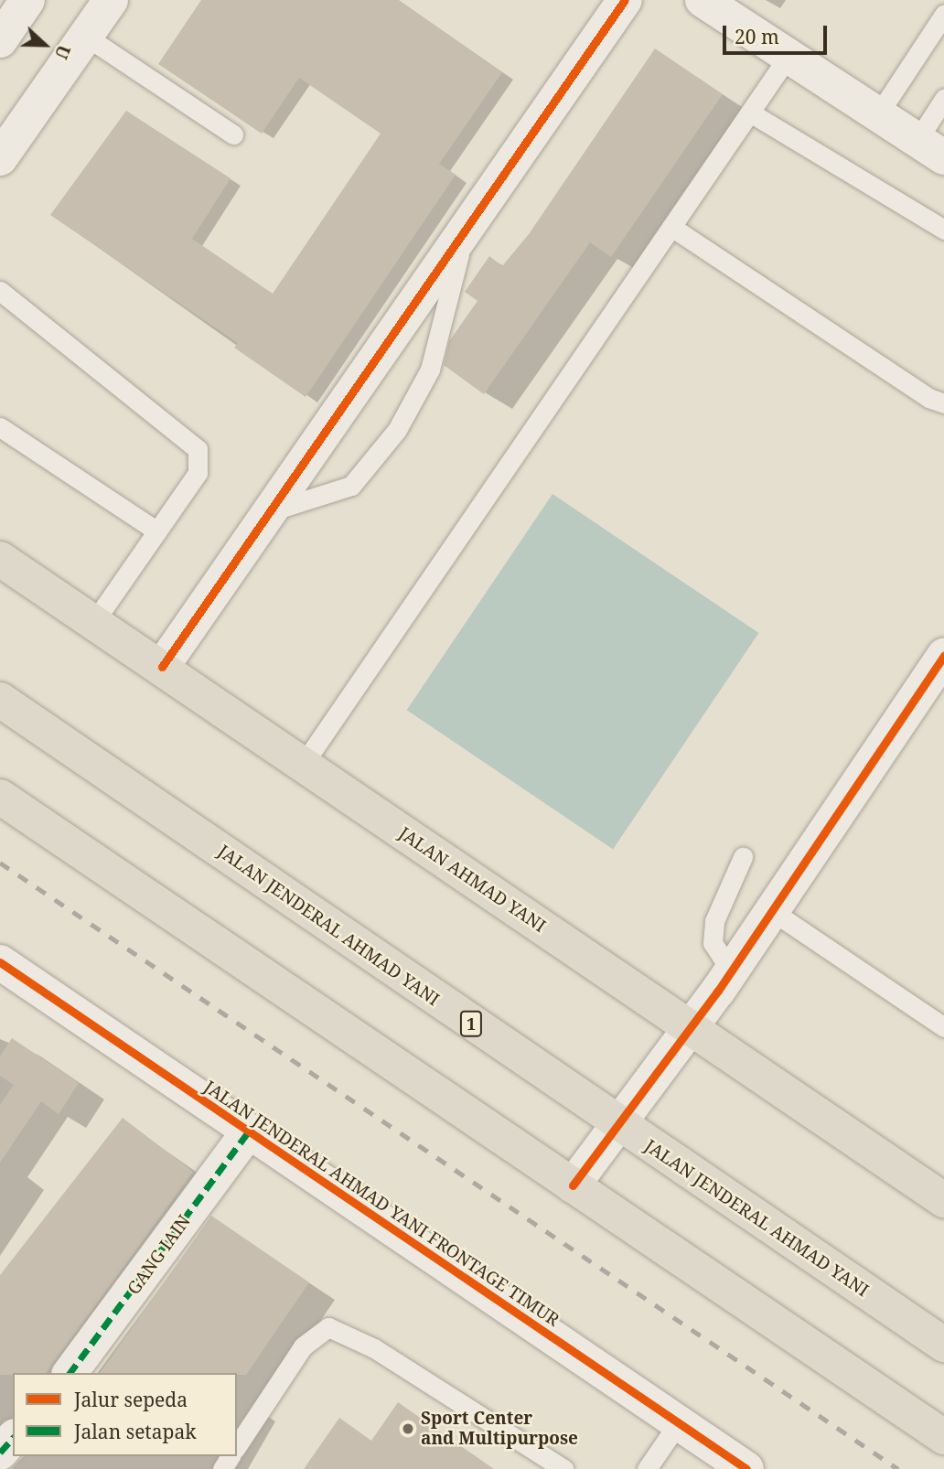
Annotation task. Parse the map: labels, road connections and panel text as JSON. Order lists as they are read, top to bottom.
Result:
{
  "streets": {
    "highway": ["JALAN AHMAD YANI", "JALAN JENDERAL AHMAD YANI", "1"],
    "street": ["JALAN JENDERAL AHMAD YANI FRONTAGE TIMUR", "GANG IAIN"]
  },
  "crossings": [
    ["JALAN JENDERAL AHMAD YANI FRONTAGE TIMUR", "GANG IAIN"]
  ],
  "places": ["Sport Center and Multipurpose"],
  "legend": ["Jalur sepeda", "Jalan setapak"],
  "scale_bar": "20 m",
  "north": "right"
}
